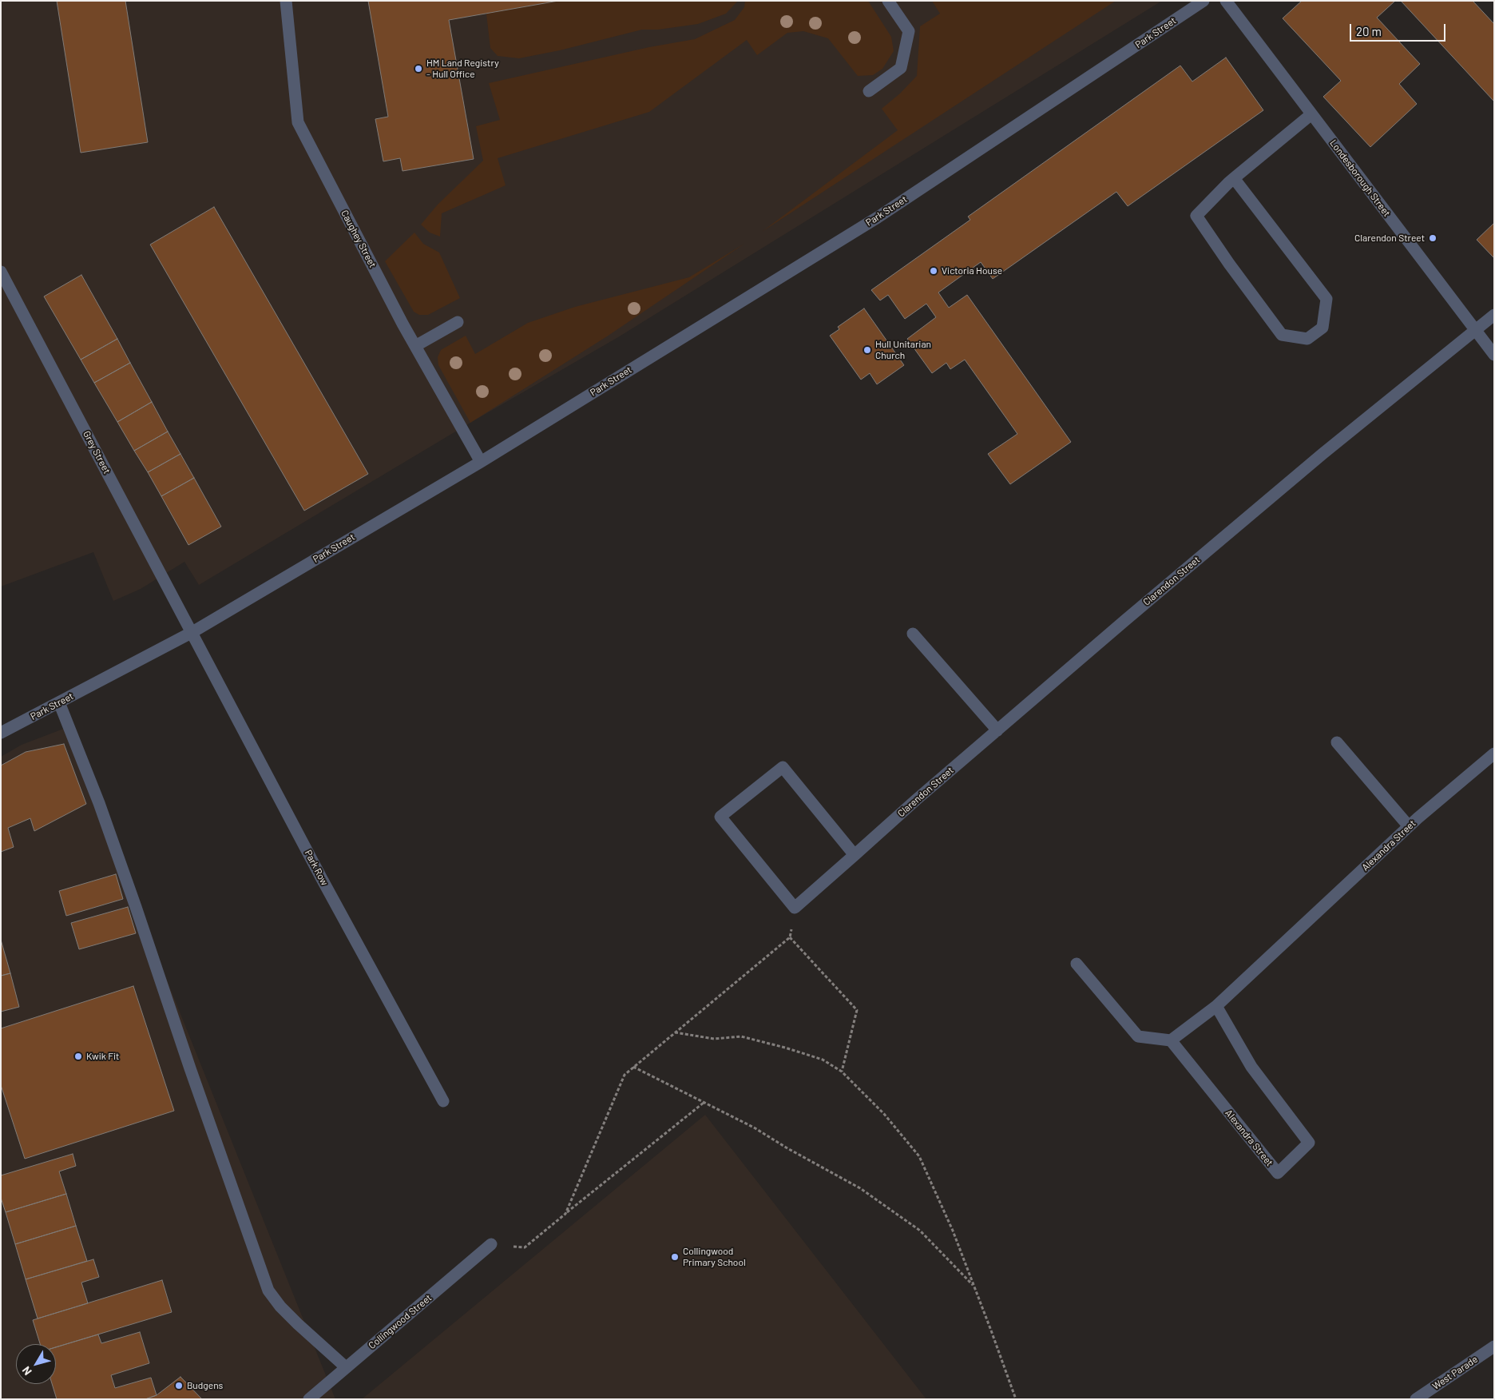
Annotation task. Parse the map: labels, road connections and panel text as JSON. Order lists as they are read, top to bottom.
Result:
{
  "streets": {
    "street": [
      "Park Street",
      "Londesborough Street",
      "Caughey Street",
      "Grey Street",
      "Clarendon Street",
      "Alexandra Street",
      "Park Row",
      "Collingwood Street",
      "West Parade"
    ]
  },
  "crossings": [
    ["Park Street", "Caughey Street"],
    ["Park Street", "Grey Street"],
    ["Park Street", "Park Row"],
    ["Londesborough Street", "Clarendon Street"],
    ["Grey Street", "Park Row"]
  ],
  "places": [
    "HM Land Registry - Hull Office",
    "Clarendon Street",
    "Victoria House",
    "Hull Unitarian Church",
    "Kwik Fit",
    "Collingwood Primary School",
    "Budgens"
  ],
  "scale_bar": "20 m",
  "north": "bottom left"
}
